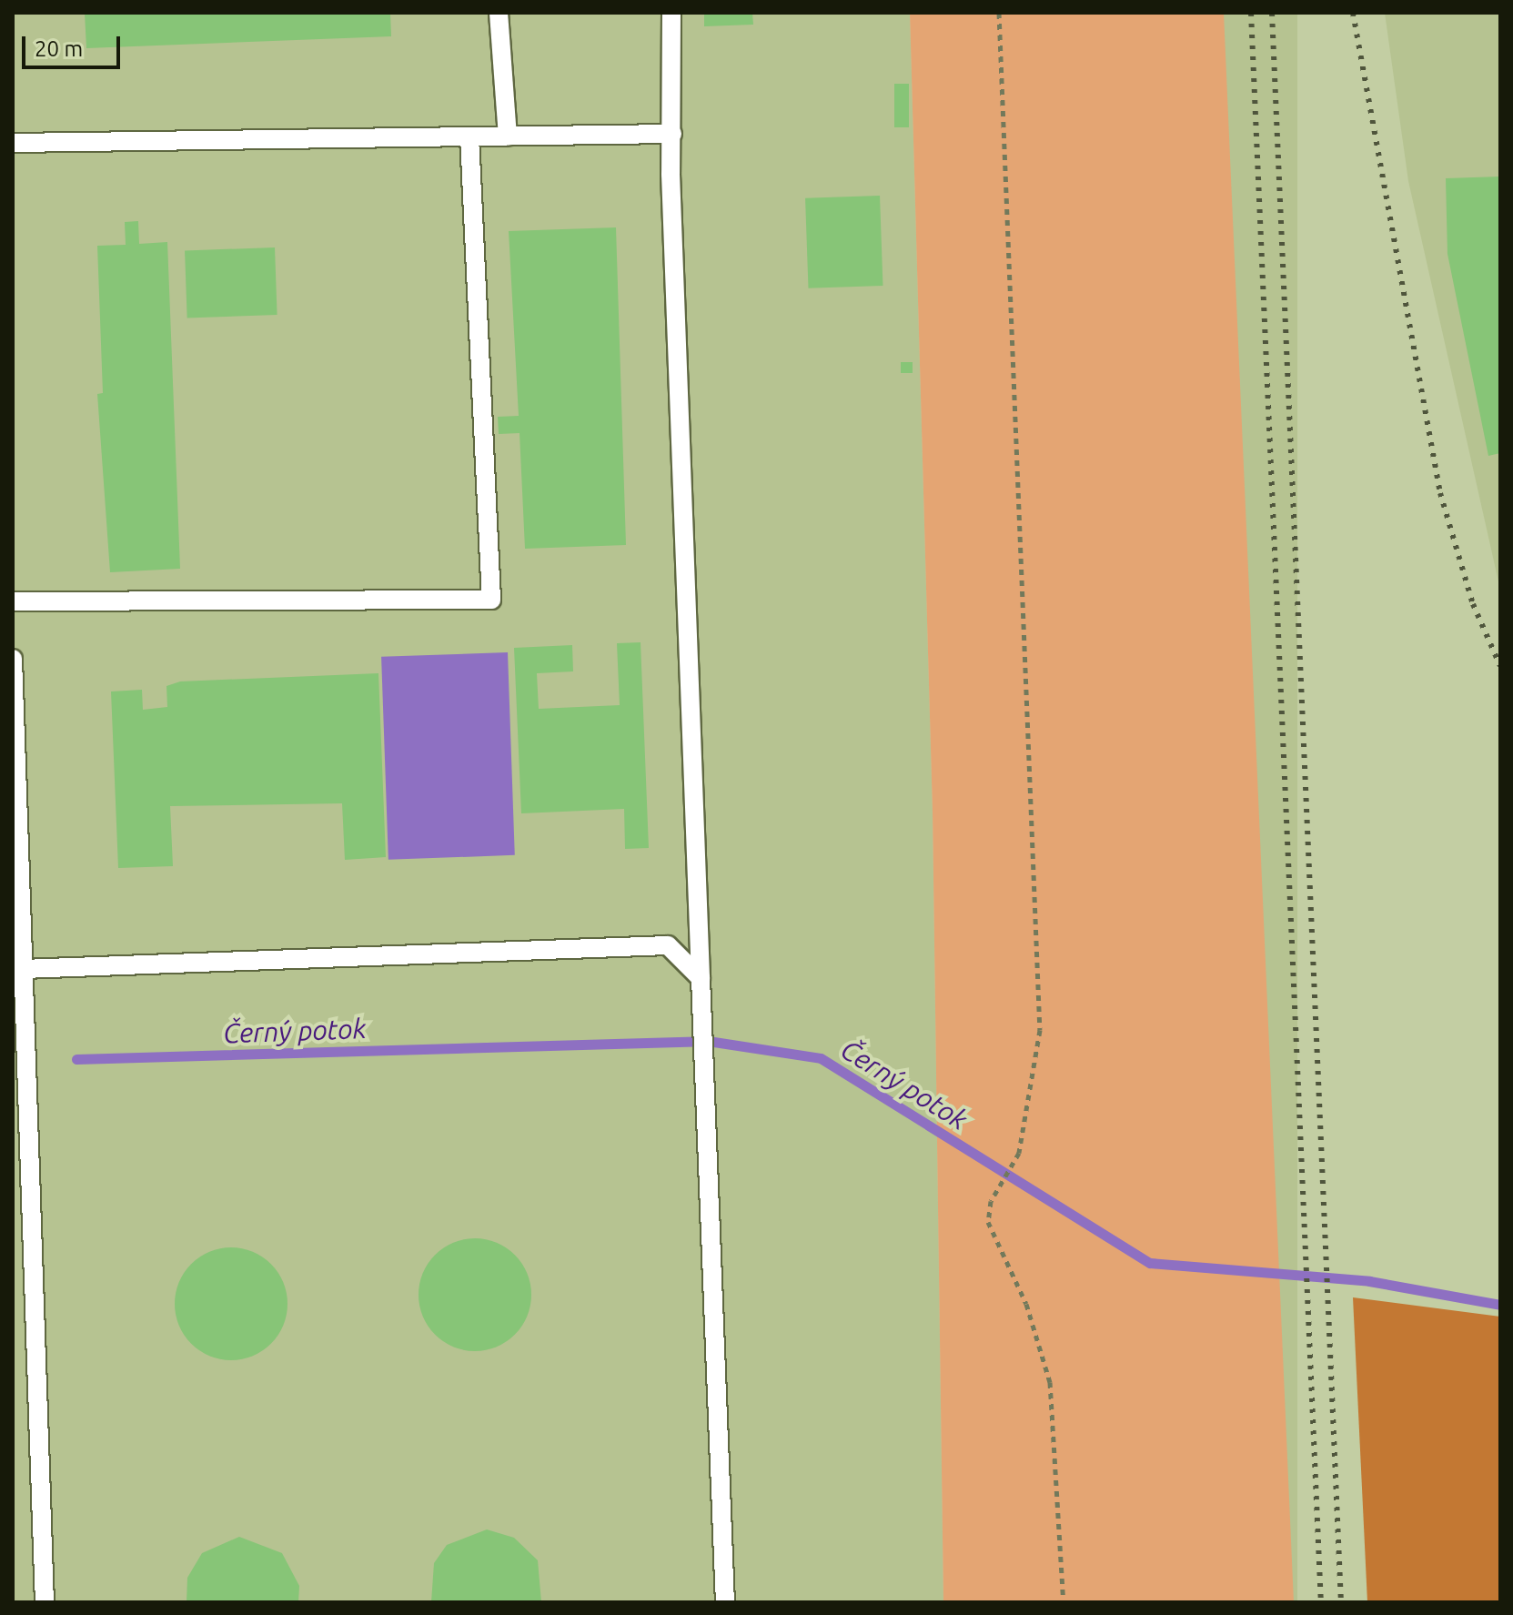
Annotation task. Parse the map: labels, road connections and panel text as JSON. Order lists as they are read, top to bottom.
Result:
{
  "water": ["Černý potok"],
  "scale_bar": "20 m"
}
